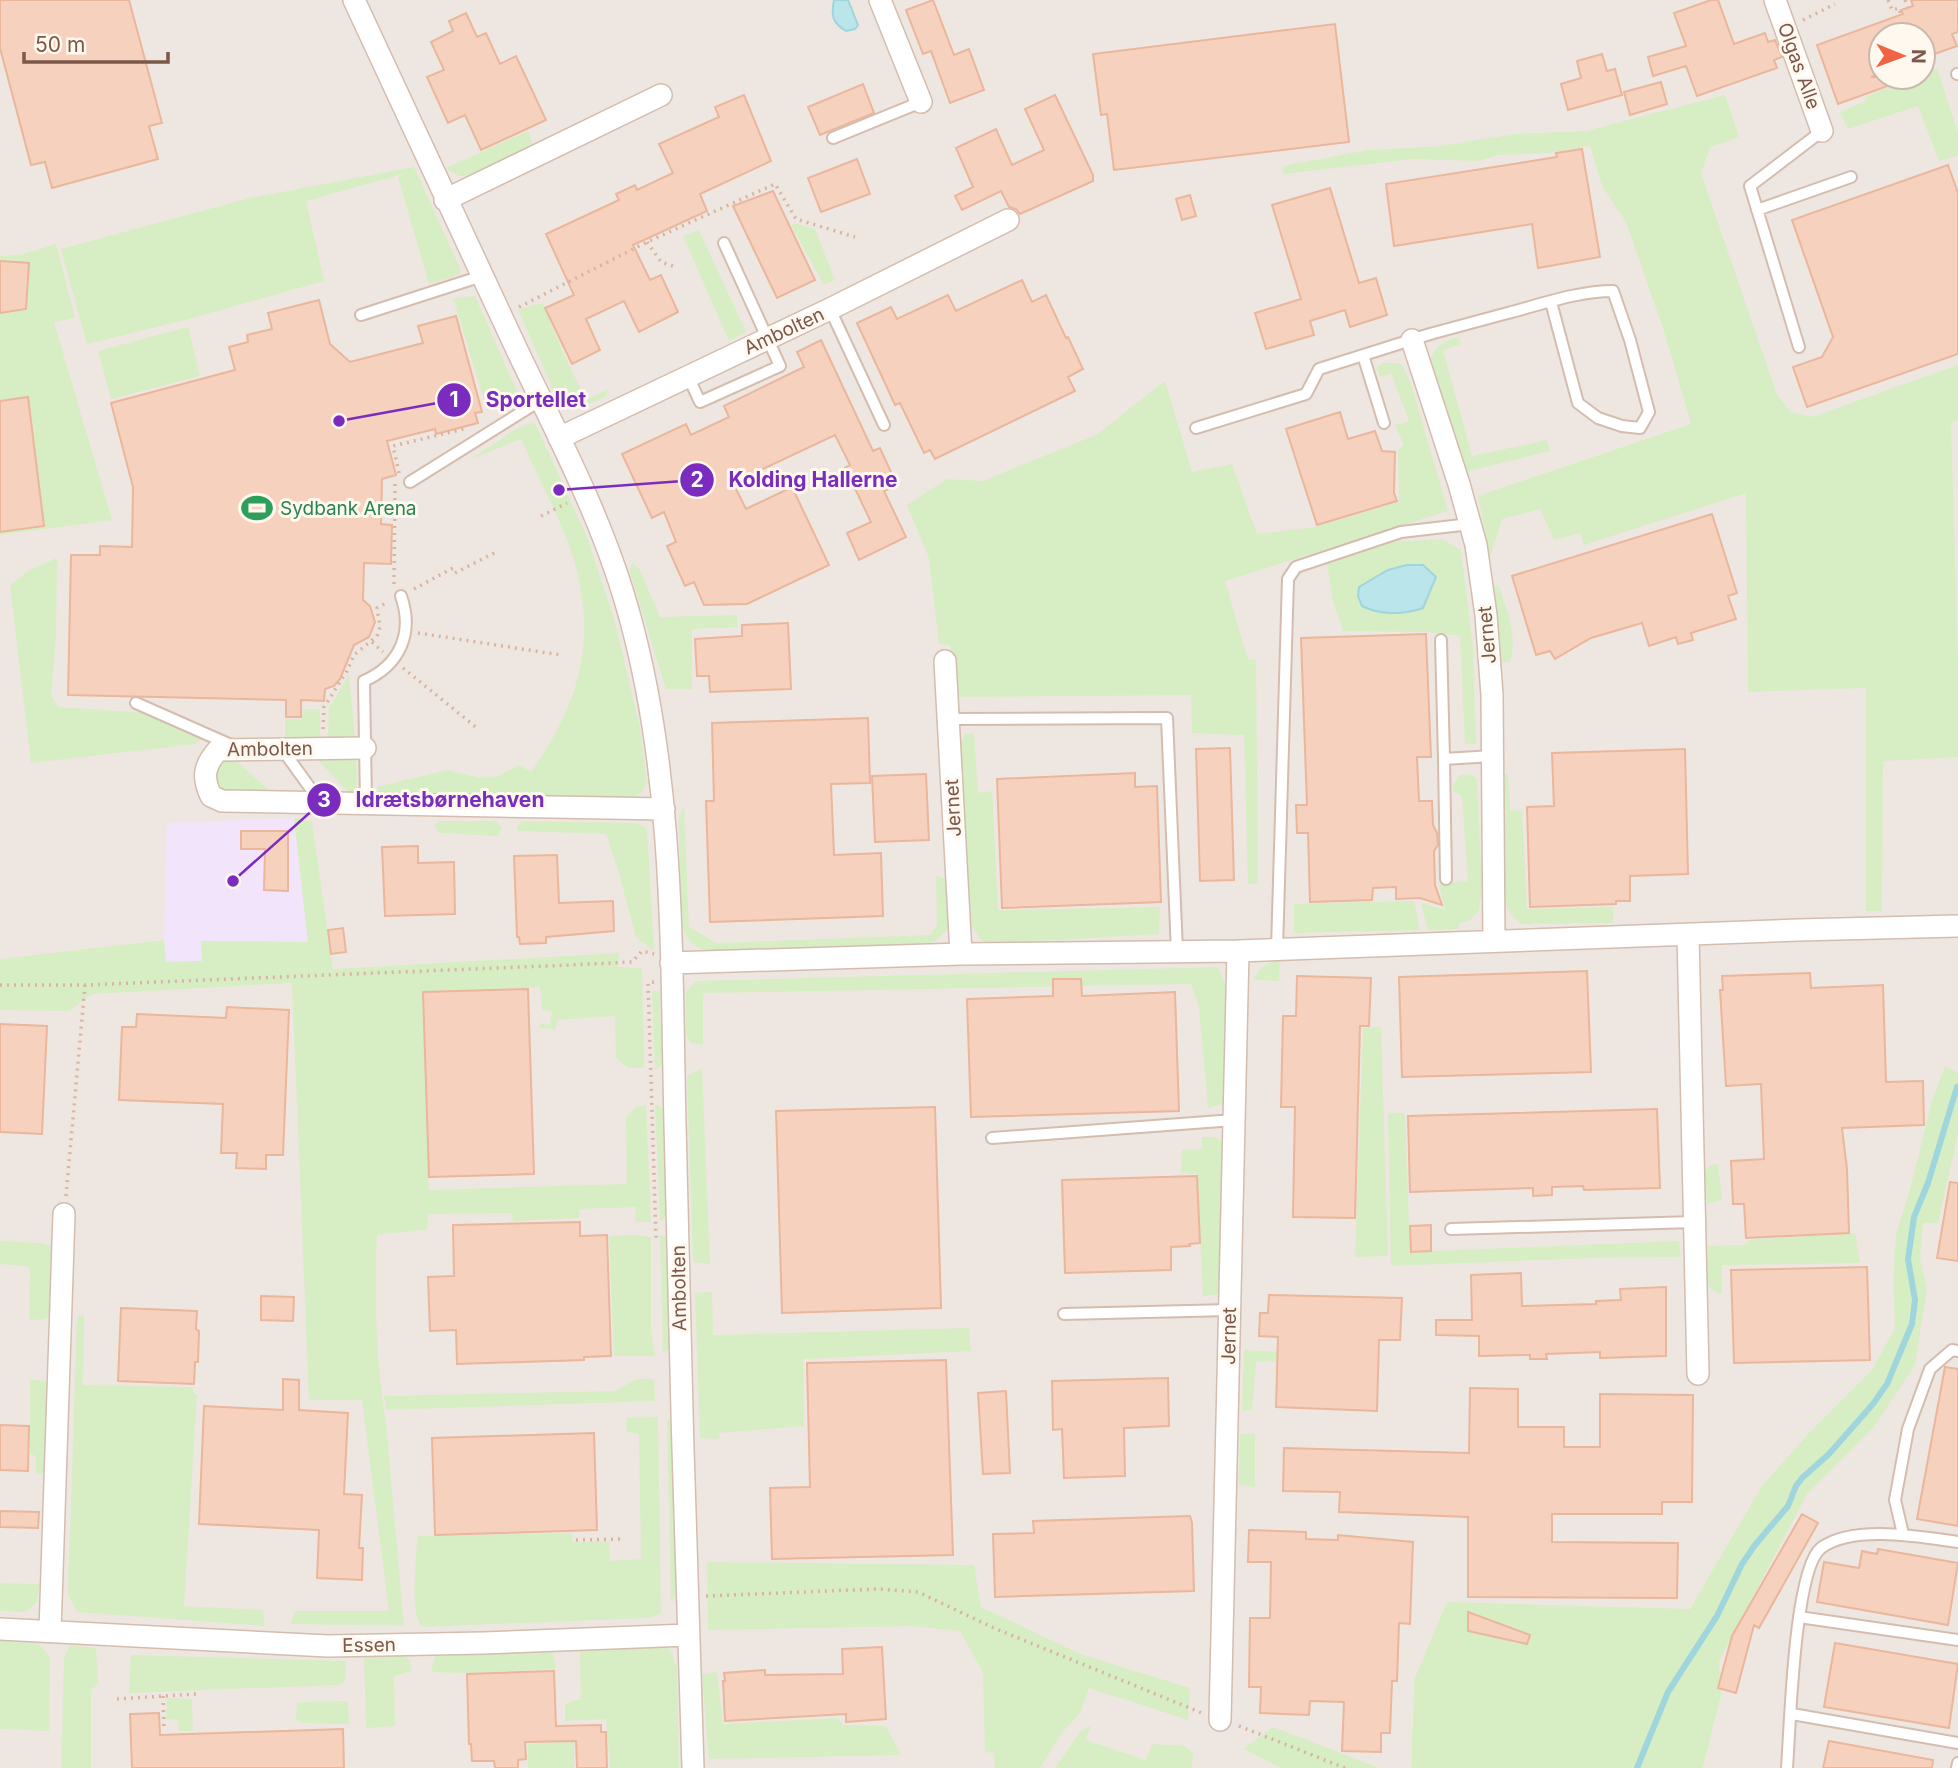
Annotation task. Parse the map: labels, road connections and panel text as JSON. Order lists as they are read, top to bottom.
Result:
{
  "streets": {
    "street": [
      "Olgas Alle",
      "Ambolten",
      "Jernet",
      "Essen"
    ]
  },
  "crossings": [
    ["Ambolten", "Essen"]
  ],
  "places": {
    "other": ["Sportellet", "Kolding Hallerne", "Idrætsbørnehaven"],
    "sports": ["Sydbank Arena"]
  },
  "scale_bar": "50 m",
  "north": "right"
}
